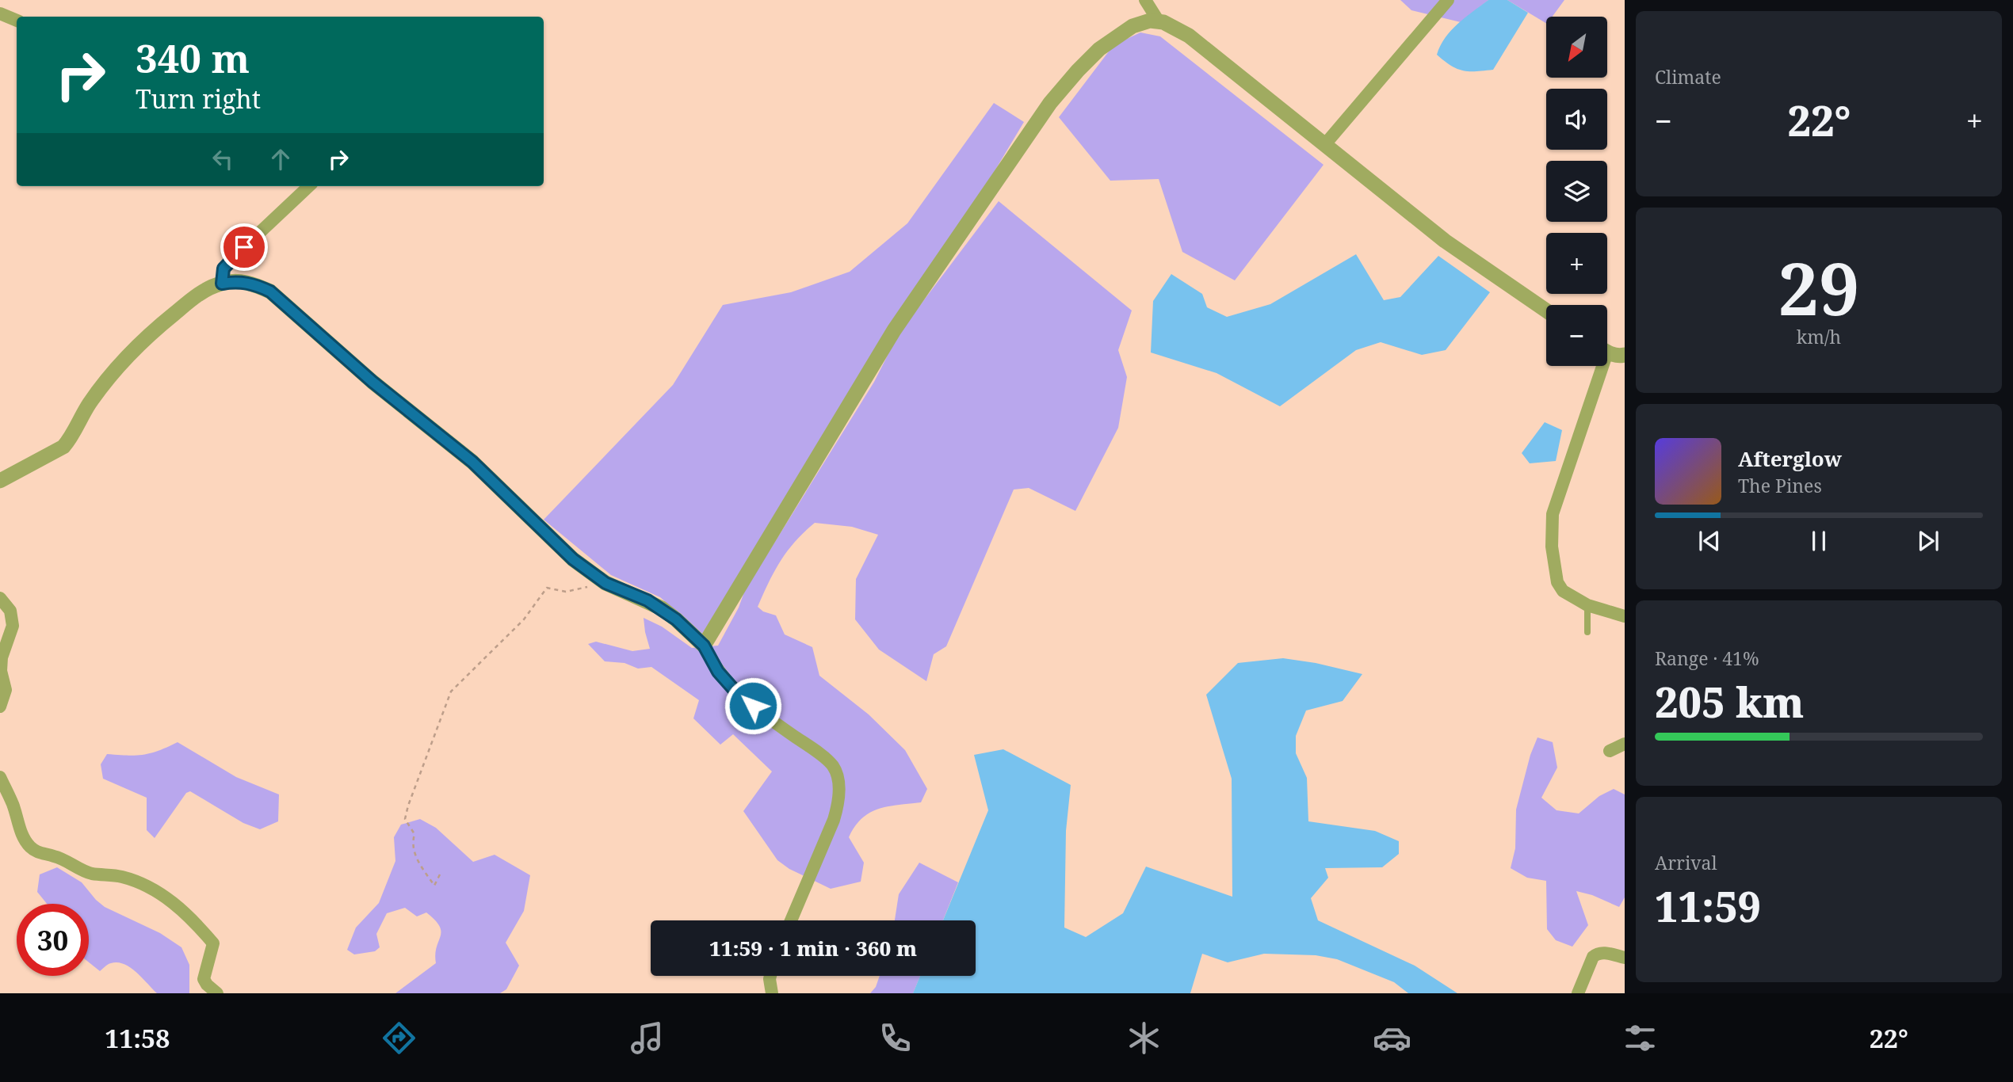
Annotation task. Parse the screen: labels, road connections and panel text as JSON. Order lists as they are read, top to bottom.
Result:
{
  "north": "bottom left",
  "page": {
    "tile": [
      "Climate",
      ["29", "km/h"],
      ["Range · 41%", "205 km"],
      ["Arrival", "11:59"]
    ],
    "map_buttons": ["+", "−"],
    "turn": ["340 m", "Turn right"],
    "heat": ["−", "22°", "+"],
    "song": ["Afterglow", "The Pines"],
    "limit": "30",
    "trip": "11:59 · 1 min · 360 m",
    "tabs": ["11:58", "22°"]
  }
}
